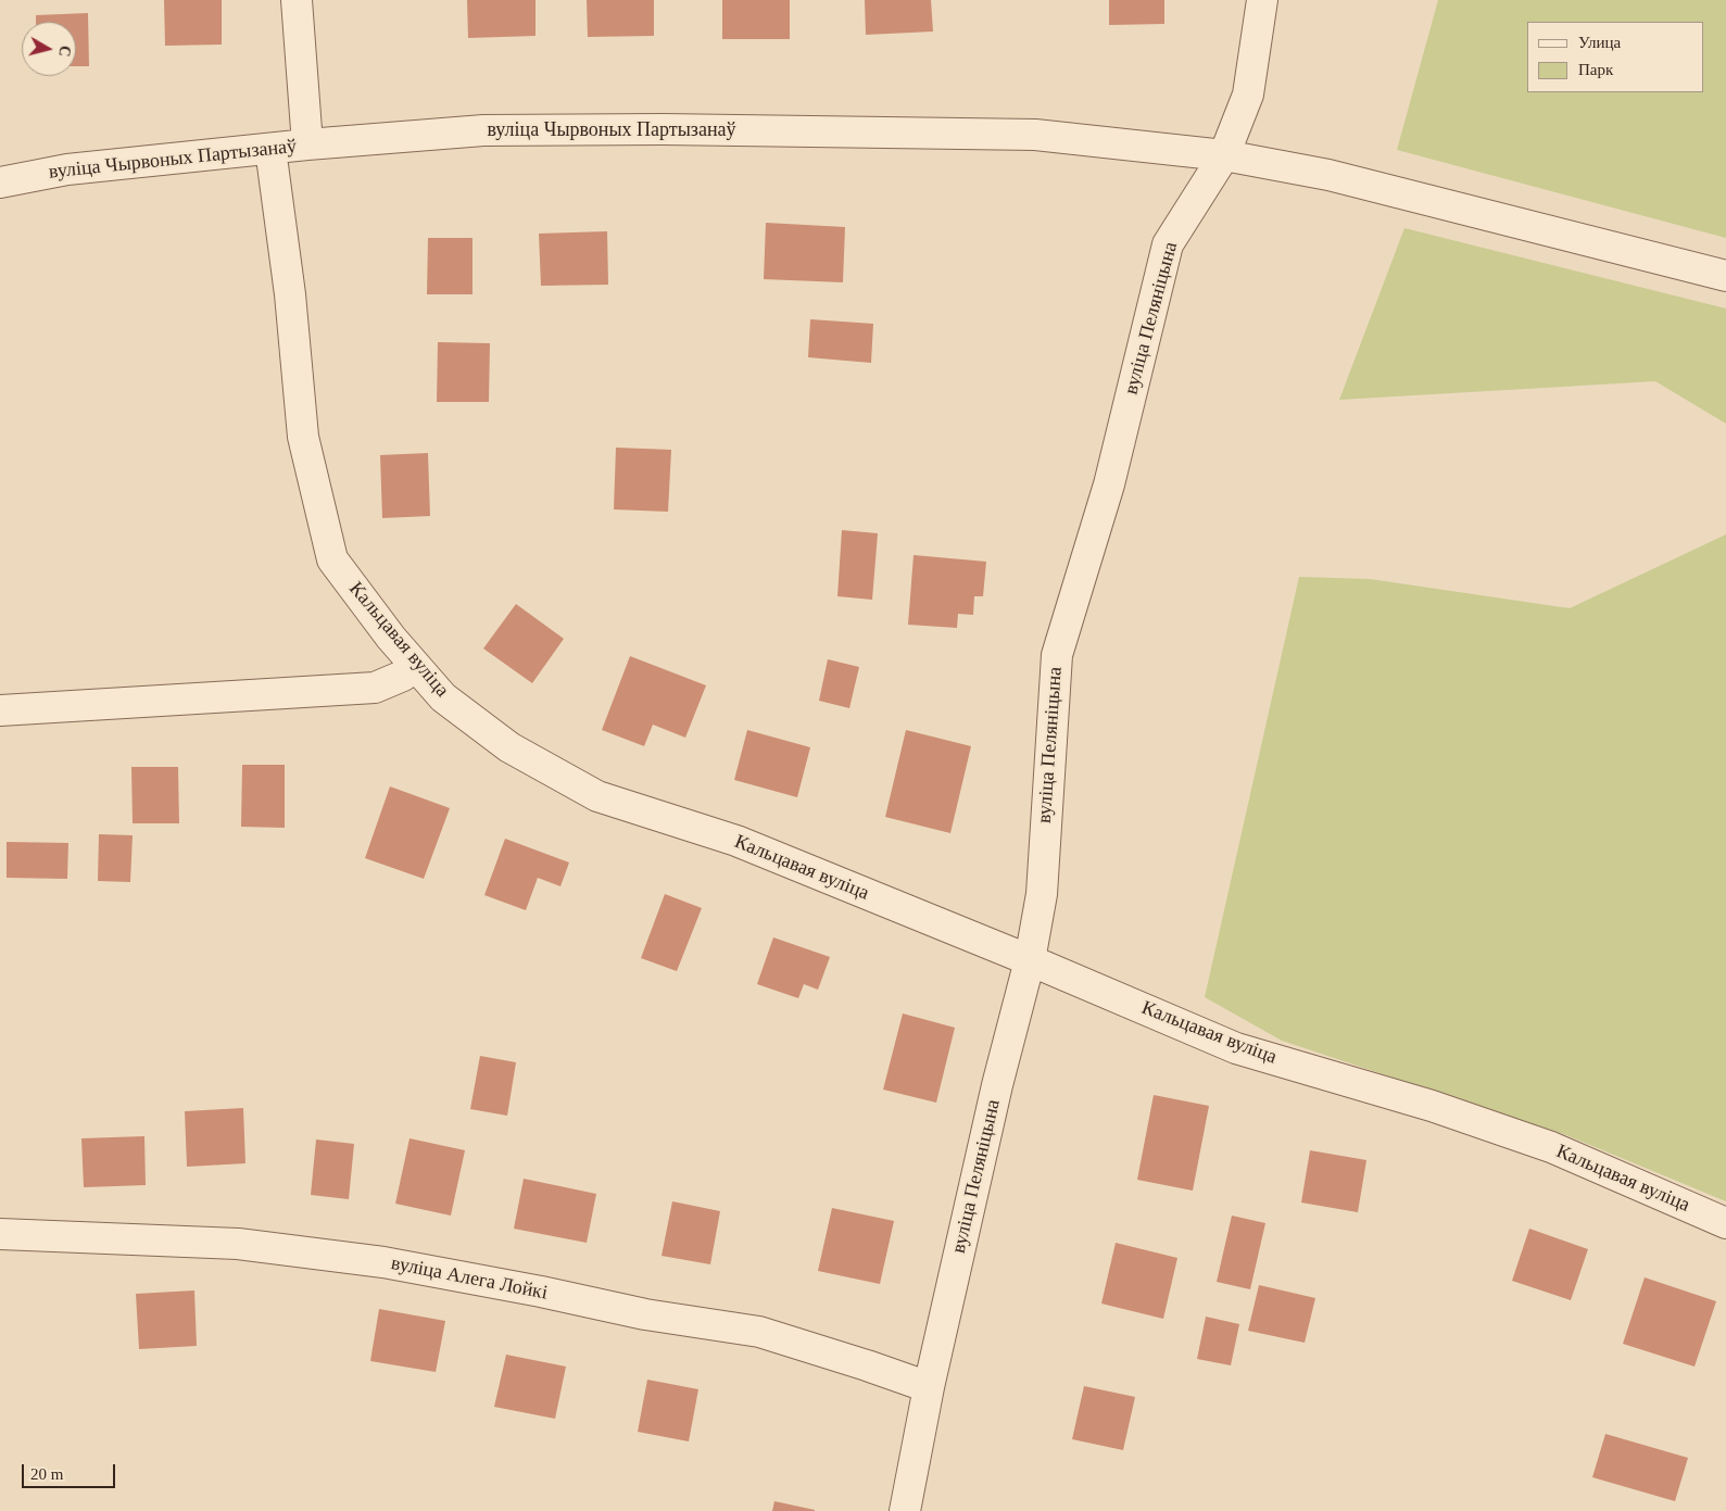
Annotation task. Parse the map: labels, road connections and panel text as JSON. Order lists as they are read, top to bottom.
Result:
{
  "streets": {
    "street": [
      "вуліца Чырвоных Партызанаў",
      "вуліца Пеляніцына",
      "Кальцавая вуліца",
      "вуліца Алега Лойкі"
    ]
  },
  "crossings": [
    ["вуліца Чырвоных Партызанаў", "вуліца Пеляніцына"],
    ["вуліца Чырвоных Партызанаў", "Кальцавая вуліца"],
    ["вуліца Пеляніцына", "Кальцавая вуліца"],
    ["вуліца Пеляніцына", "вуліца Алега Лойкі"]
  ],
  "legend": ["Улица", "Парк"],
  "scale_bar": "20 m",
  "north": "right"
}
